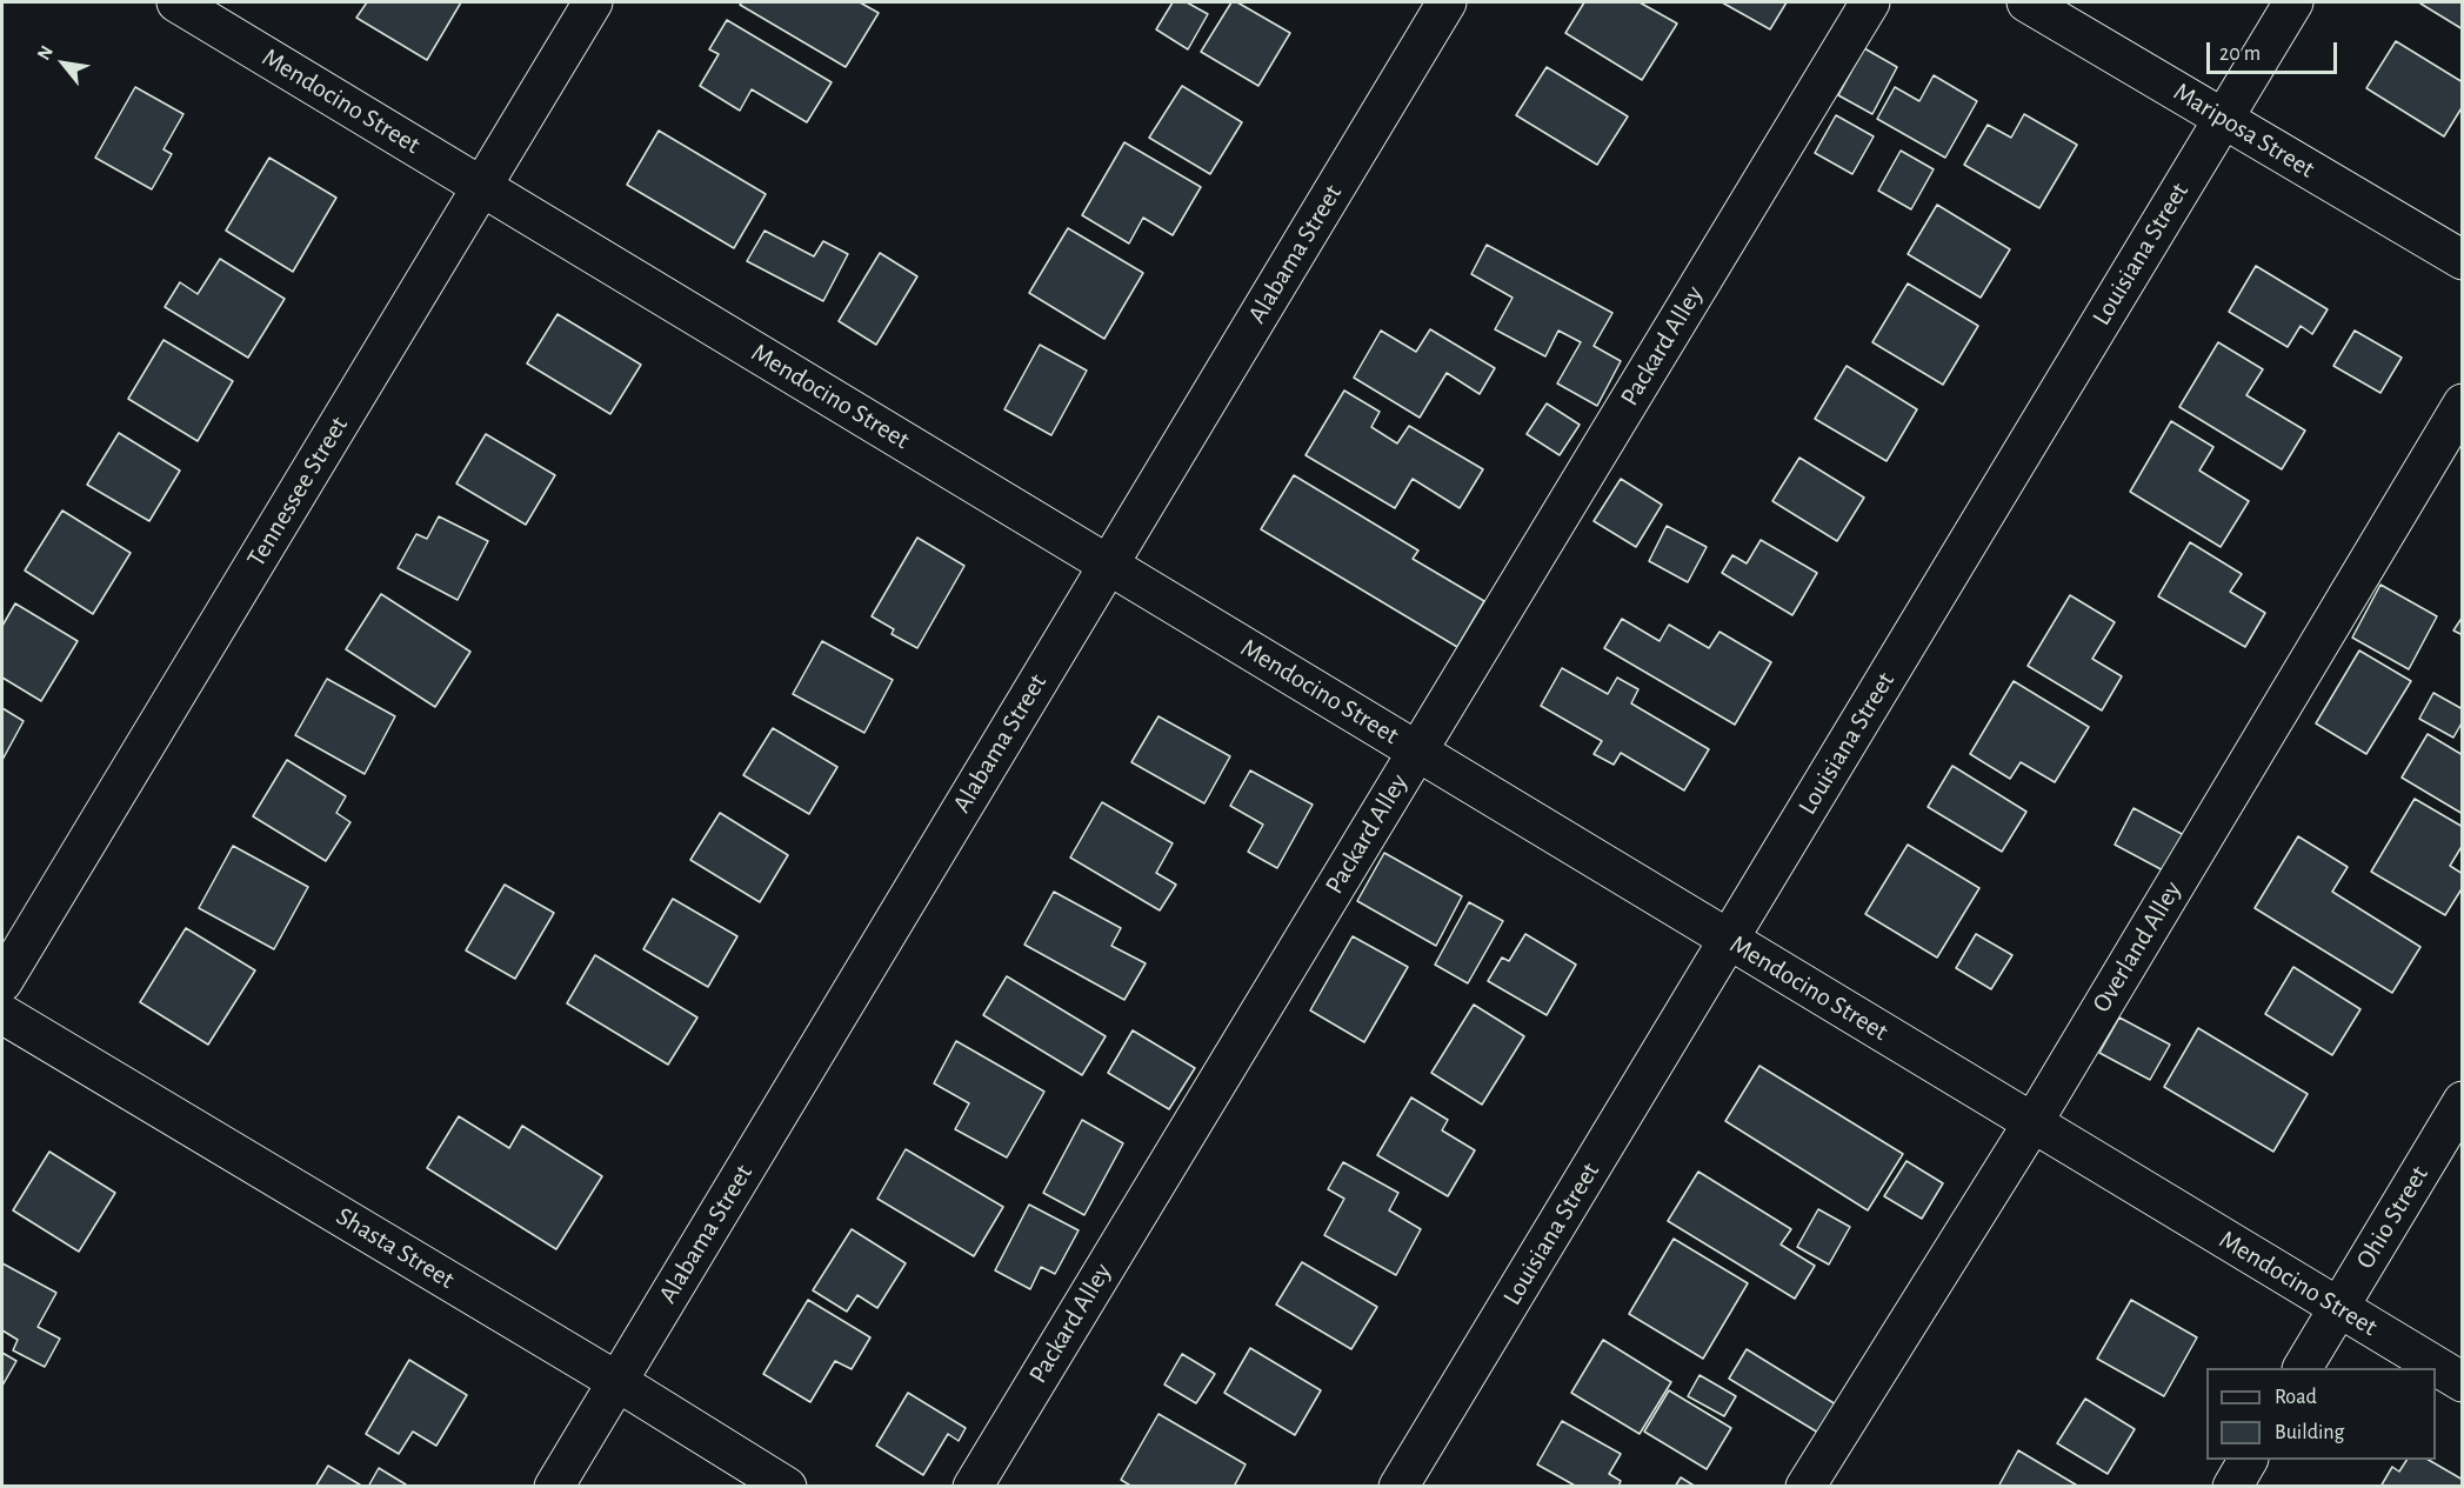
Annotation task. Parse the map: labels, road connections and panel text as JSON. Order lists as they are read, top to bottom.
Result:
{
  "streets": {
    "street": [
      "Mendocino Street",
      "Mariposa Street",
      "Alabama Street",
      "Louisiana Street",
      "Packard Alley",
      "Tennessee Street",
      "Overland Alley",
      "Ohio Street",
      "Shasta Street"
    ]
  },
  "crossings": [
    ["Mendocino Street", "Alabama Street"],
    ["Mendocino Street", "Louisiana Street"],
    ["Mendocino Street", "Packard Alley"],
    ["Mendocino Street", "Tennessee Street"],
    ["Mendocino Street", "Overland Alley"],
    ["Mendocino Street", "Ohio Street"],
    ["Mariposa Street", "Louisiana Street"],
    ["Alabama Street", "Shasta Street"]
  ],
  "legend": ["Road", "Building"],
  "scale_bar": "20 m",
  "north": "top left"
}
